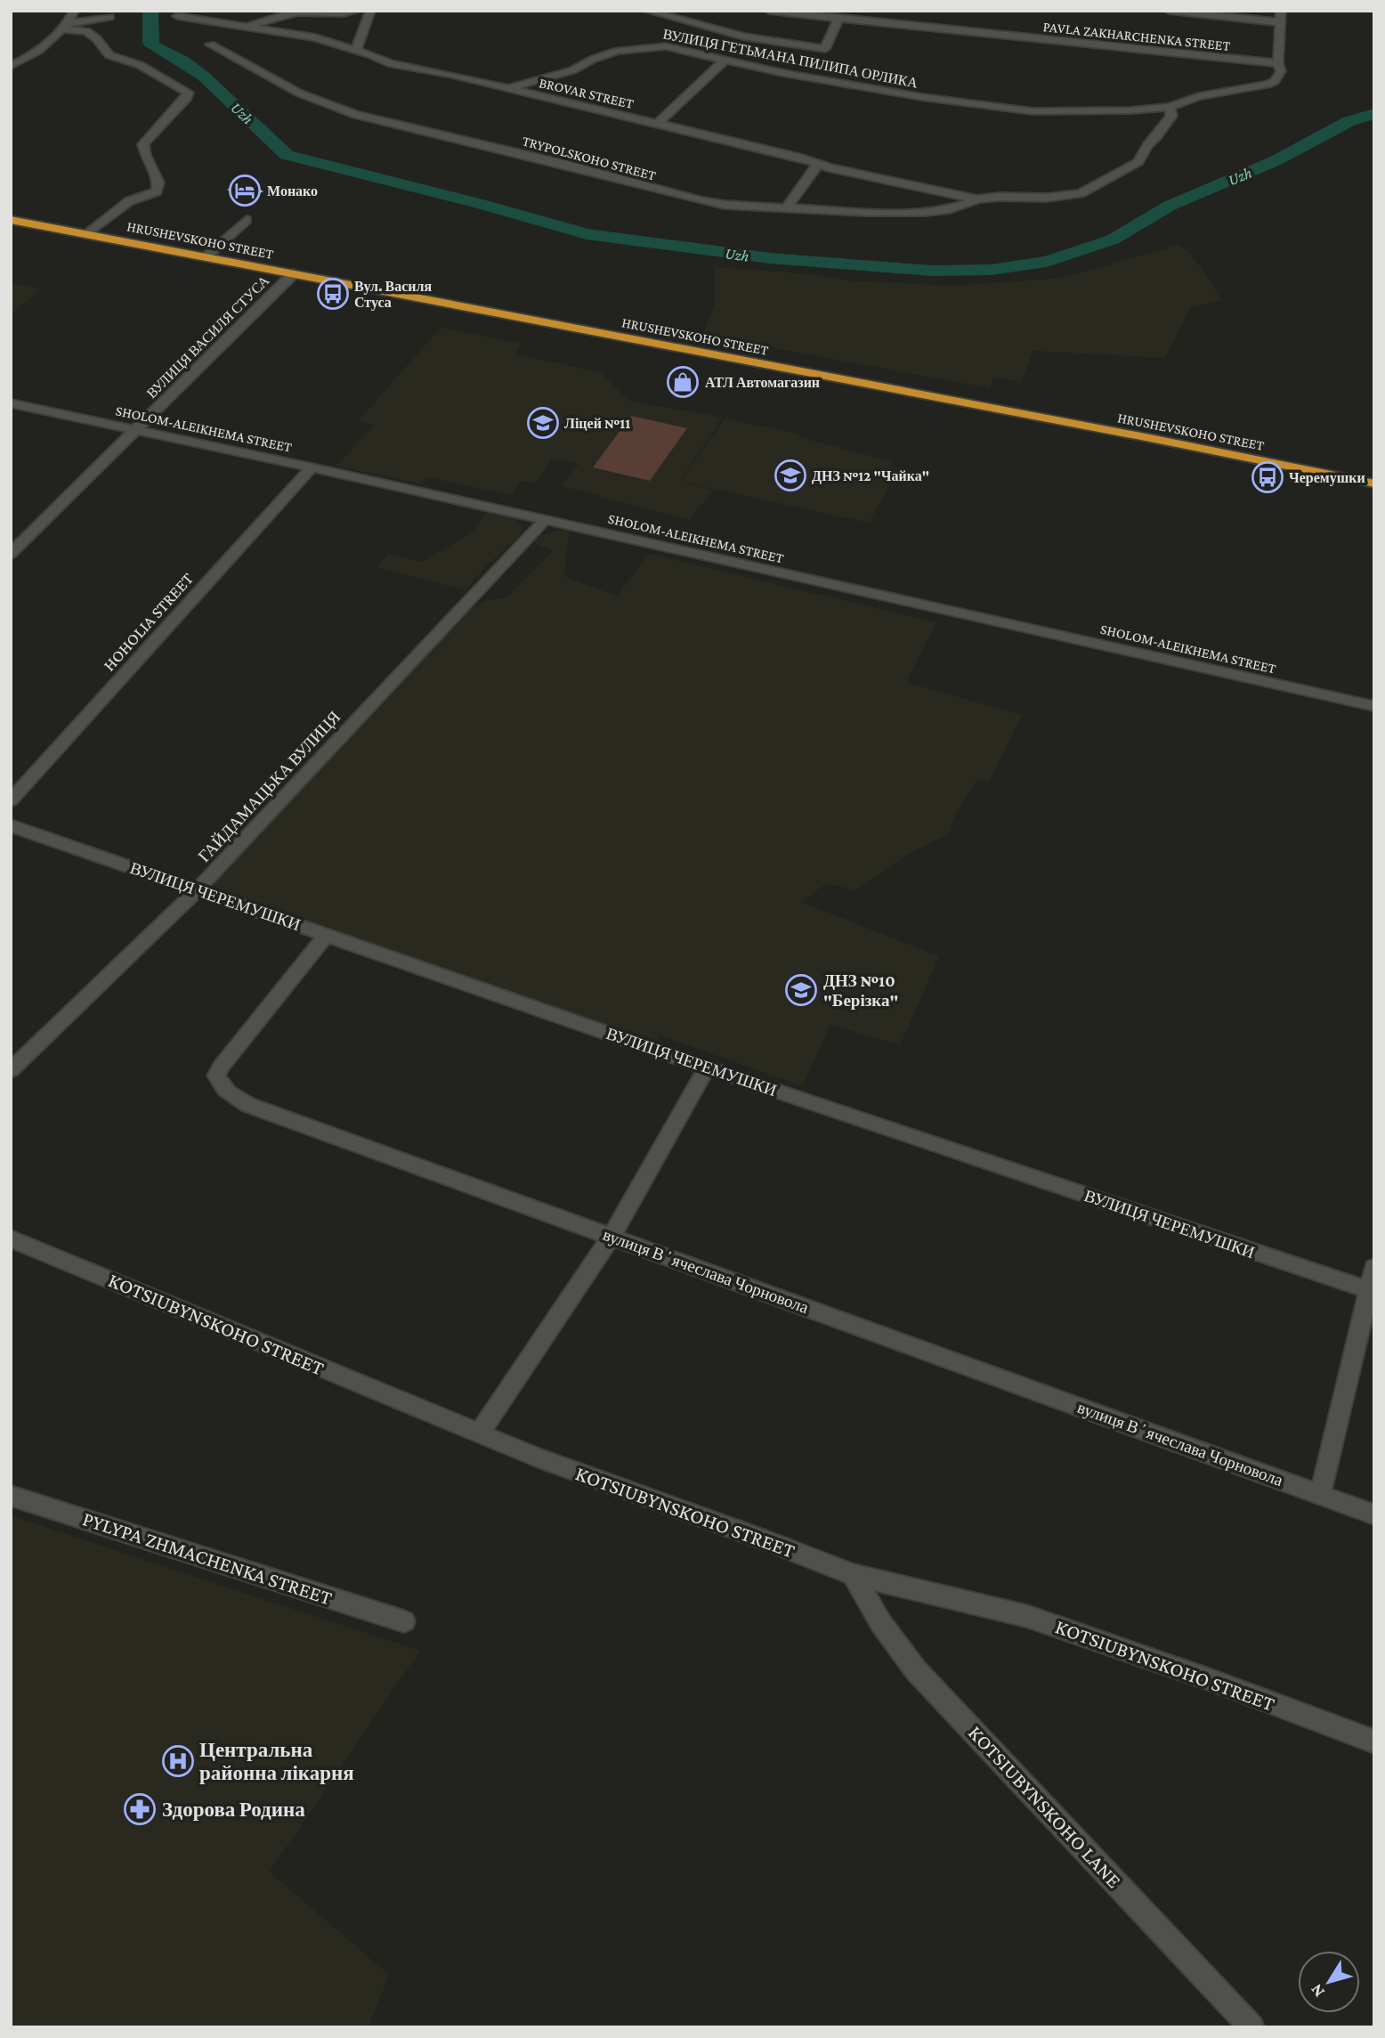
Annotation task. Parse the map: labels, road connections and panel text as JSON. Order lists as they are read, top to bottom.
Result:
{
  "streets": {
    "highway": ["HRUSHEVSKOHO STREET"],
    "street": [
      "PAVLA ZAKHARCHENKA STREET",
      "ВУЛИЦЯ ГЕТЬМАНА ПИЛИПА ОРЛИКА",
      "BROVAR STREET",
      "TRYPOLSKOHO STREET",
      "ВУЛИЦЯ ВАСИЛЯ СТУСА",
      "SHOLOM-ALEIKHEMA STREET",
      "HOHOLIA STREET",
      "ГАЙДАМАЦЬКА ВУЛИЦЯ",
      "ВУЛИЦЯ ЧЕРЕМУШКИ",
      "вулиця Вʼячеслава Чорновола",
      "KOTSIUBYNSKOHO STREET",
      "PYLYPA ZHMACHENKA STREET",
      "KOTSIUBYNSKOHO LANE"
    ]
  },
  "crossings": [
    ["PAVLA ZAKHARCHENKA STREET", "ВУЛИЦЯ ГЕТЬМАНА ПИЛИПА ОРЛИКА"],
    ["ВУЛИЦЯ ГЕТЬМАНА ПИЛИПА ОРЛИКА", "BROVAR STREET"],
    ["BROVAR STREET", "TRYPOLSKOHO STREET"],
    ["HRUSHEVSKOHO STREET", "ВУЛИЦЯ ВАСИЛЯ СТУСА"],
    ["ВУЛИЦЯ ВАСИЛЯ СТУСА", "SHOLOM-ALEIKHEMA STREET"],
    ["SHOLOM-ALEIKHEMA STREET", "HOHOLIA STREET"],
    ["SHOLOM-ALEIKHEMA STREET", "ГАЙДАМАЦЬКА ВУЛИЦЯ"],
    ["ГАЙДАМАЦЬКА ВУЛИЦЯ", "ВУЛИЦЯ ЧЕРЕМУШКИ"],
    ["ВУЛИЦЯ ЧЕРЕМУШКИ", "вулиця Вʼячеслава Чорновола"],
    ["KOTSIUBYNSKOHO STREET", "KOTSIUBYNSKOHO LANE"]
  ],
  "water": ["Uzh"],
  "places": {
    "hotel": ["Монако"],
    "bus stop": ["Вул. Василя Стуса", "Черемушки"],
    "shop": ["АТЛ Автомагазин"],
    "school or university": ["Ліцей №11", "ДНЗ №12 \"Чайка\"", "ДНЗ №10 \"Берізка\""],
    "hospital": ["Центральна районна лікарня"],
    "pharmacy": ["Здорова Родина"]
  },
  "north": "bottom left"
}
